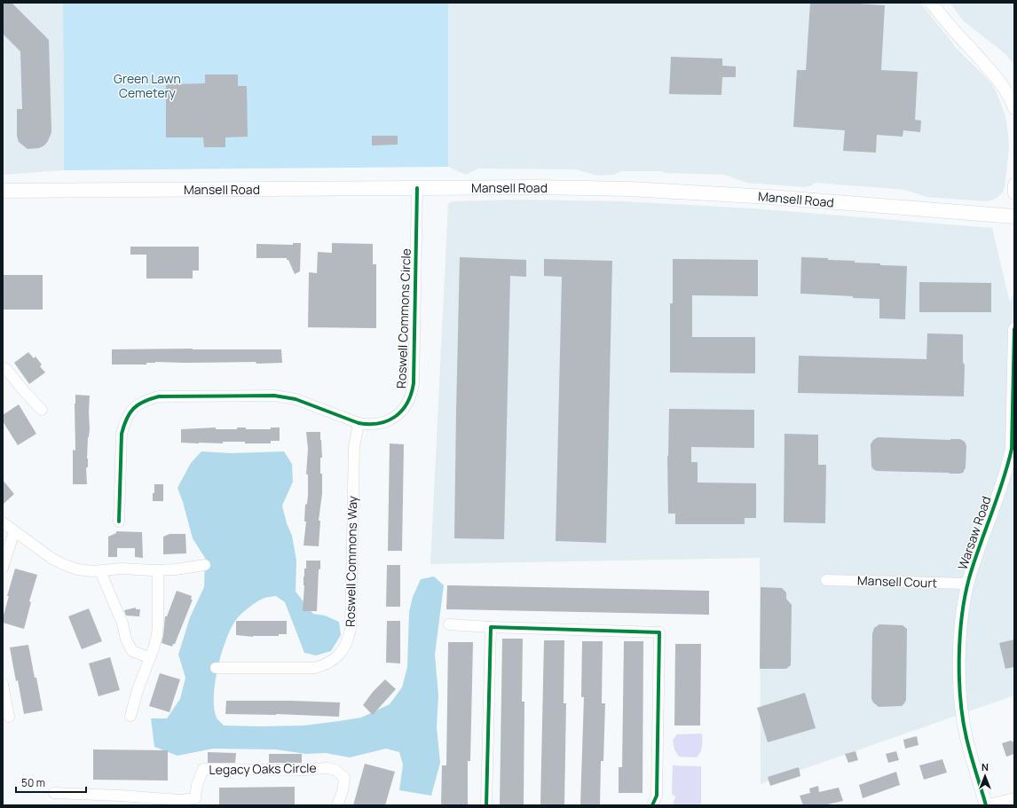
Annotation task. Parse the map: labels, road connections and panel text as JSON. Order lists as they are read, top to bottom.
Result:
{
  "streets": {
    "main road": ["Mansell Road"],
    "street": [
      "Roswell Commons Circle",
      "Warsaw Road",
      "Roswell Commons Way",
      "Mansell Court",
      "Legacy Oaks Circle"
    ]
  },
  "crossings": [
    ["Mansell Road", "Roswell Commons Circle"],
    ["Roswell Commons Circle", "Roswell Commons Way"],
    ["Warsaw Road", "Mansell Court"]
  ],
  "parks": ["Green Lawn Cemetery"],
  "scale_bar": "50 m",
  "north": "top"
}
